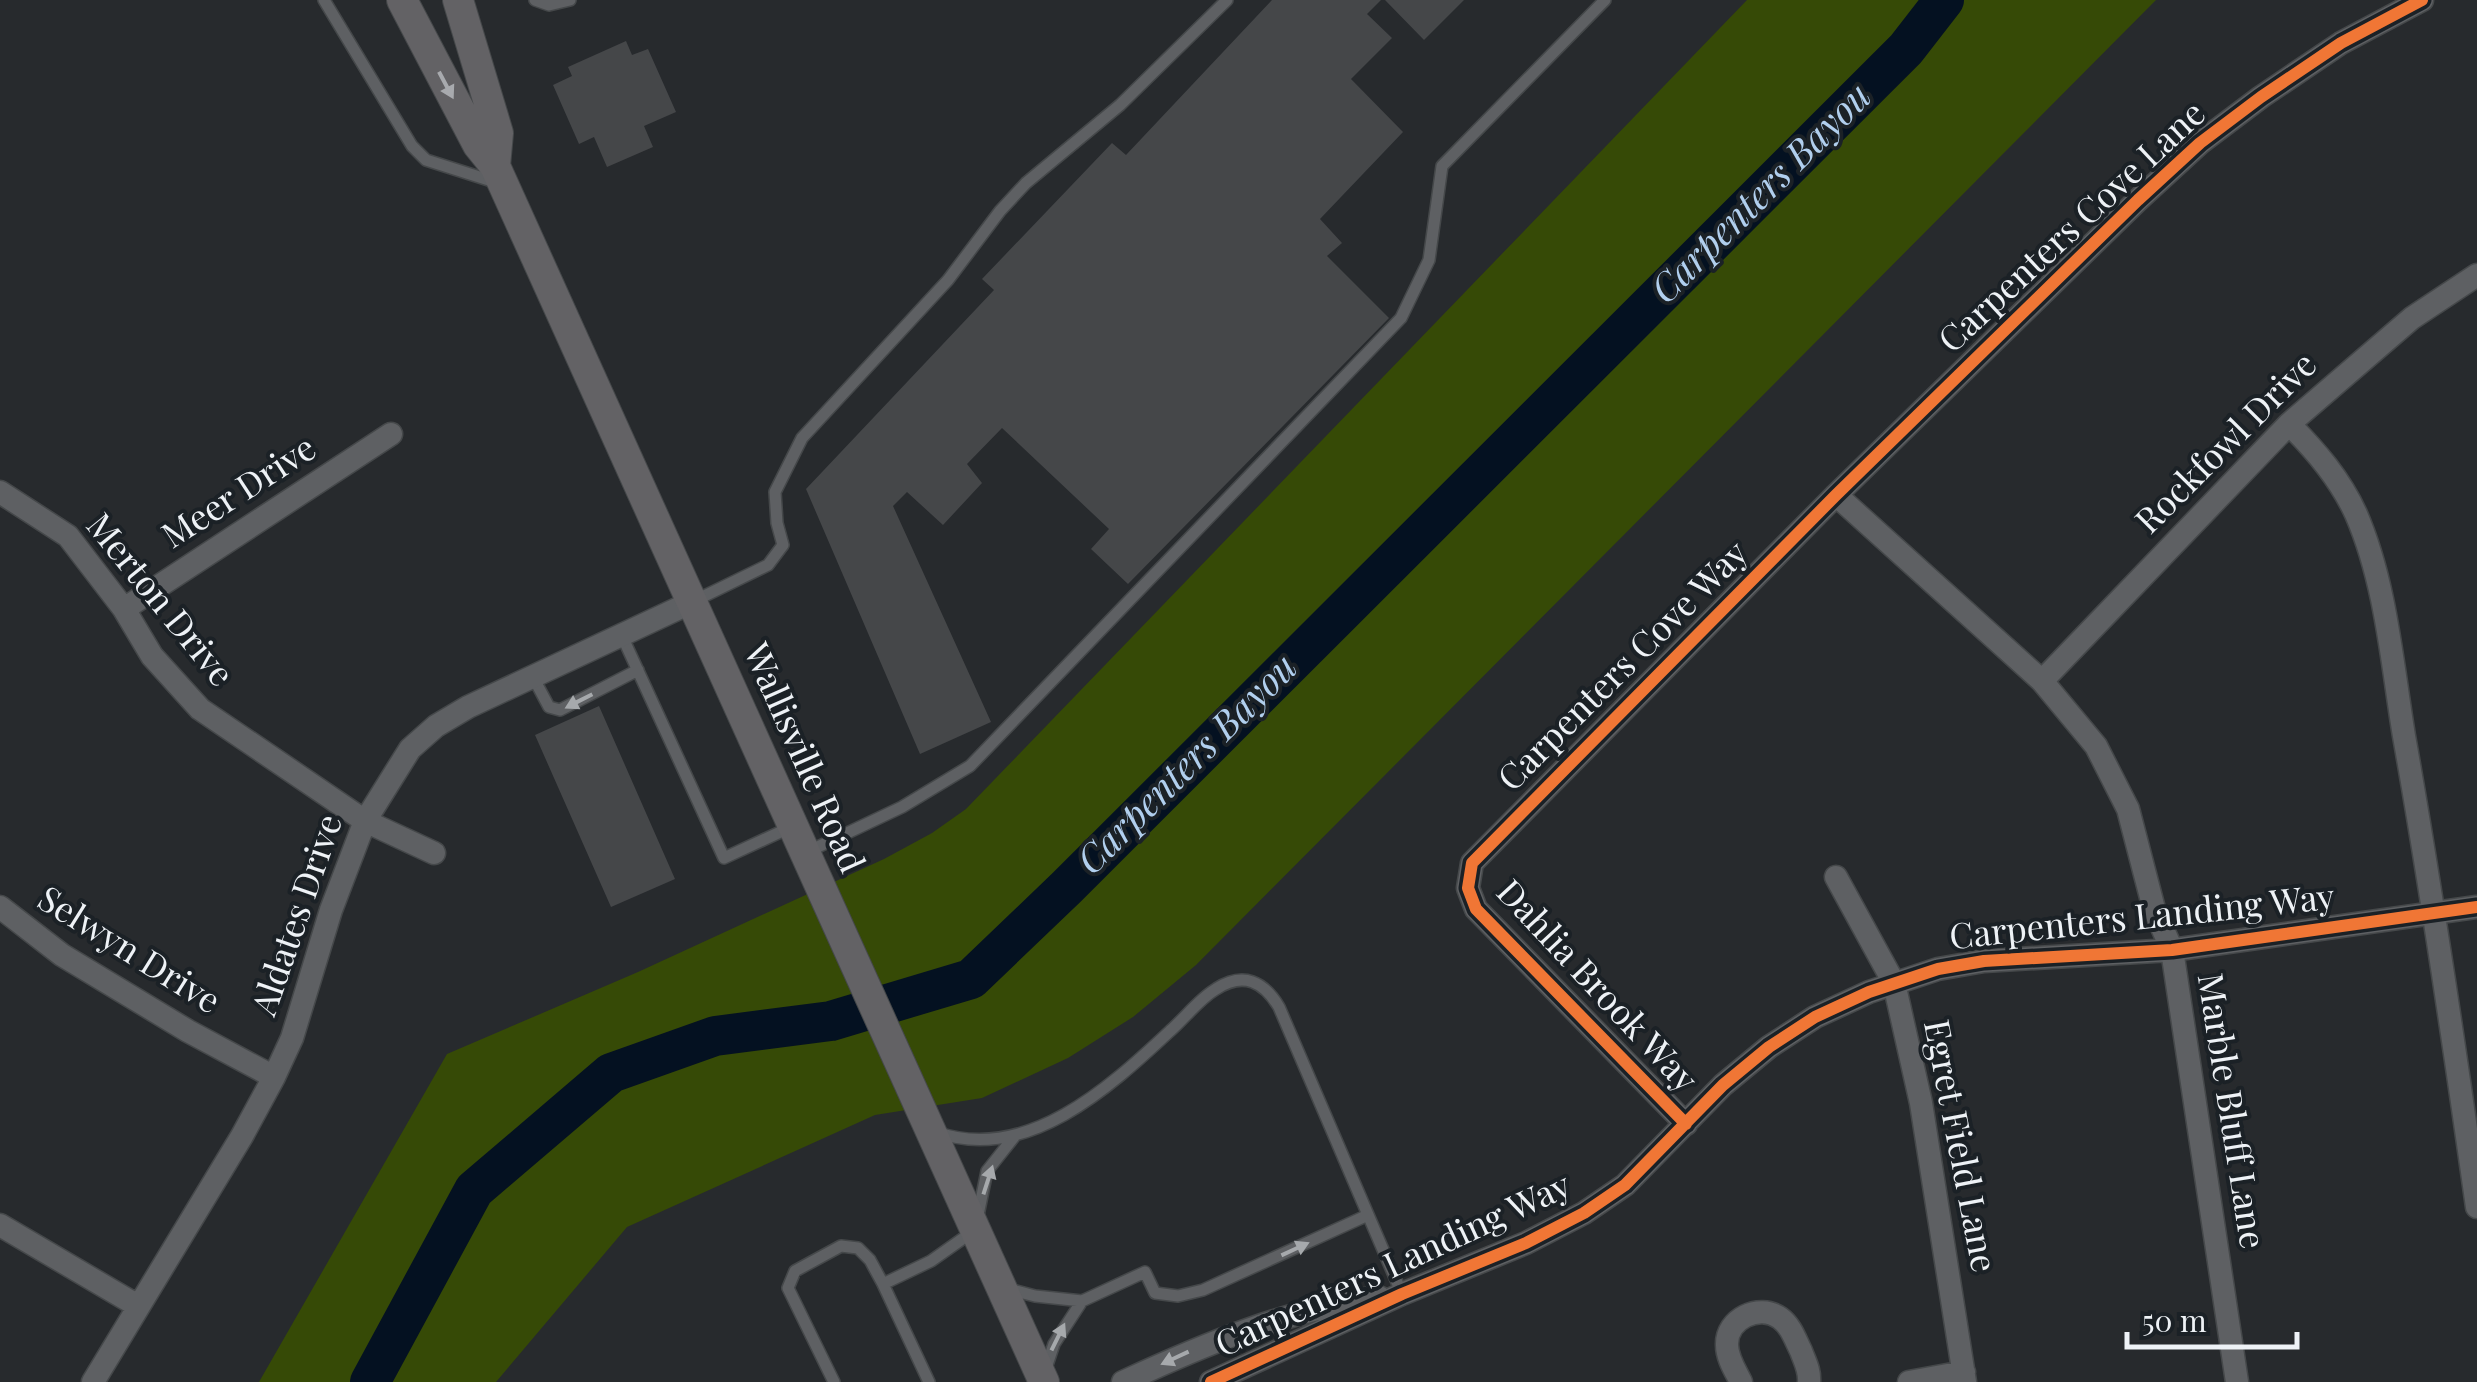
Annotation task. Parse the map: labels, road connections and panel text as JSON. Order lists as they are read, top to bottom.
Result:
{
  "streets": {
    "main road": ["Wallisville Road"],
    "street": [
      "Carpenters Cove Lane",
      "Rockfowl Drive",
      "Meer Drive",
      "Merton Drive",
      "Carpenters Cove Way",
      "Aldates Drive",
      "Carpenters Landing Way",
      "Selwyn Drive",
      "Dahlia Brook Way",
      "Marble Bluff Lane",
      "Egret Field Lane"
    ]
  },
  "crossings": [
    ["Carpenters Cove Lane", "Carpenters Cove Way"],
    ["Carpenters Cove Lane", "Marble Bluff Lane"],
    ["Rockfowl Drive", "Marble Bluff Lane"],
    ["Meer Drive", "Merton Drive"],
    ["Merton Drive", "Aldates Drive"],
    ["Carpenters Cove Way", "Dahlia Brook Way"],
    ["Carpenters Cove Way", "Marble Bluff Lane"],
    ["Wallisville Road", "Aldates Drive"],
    ["Aldates Drive", "Selwyn Drive"],
    ["Carpenters Landing Way", "Dahlia Brook Way"],
    ["Carpenters Landing Way", "Marble Bluff Lane"],
    ["Carpenters Landing Way", "Egret Field Lane"]
  ],
  "water": ["Carpenters Bayou"],
  "scale_bar": "50 m"
}
